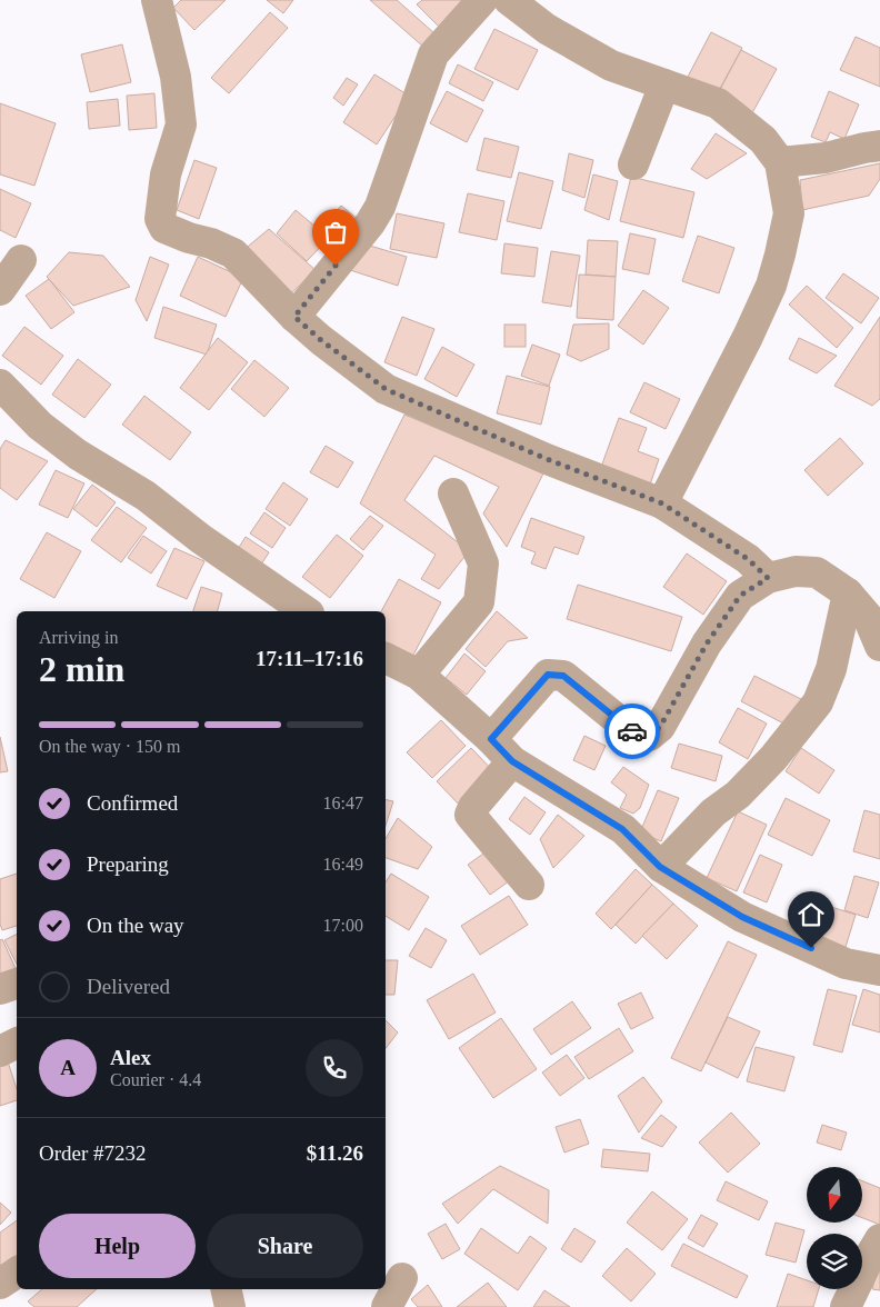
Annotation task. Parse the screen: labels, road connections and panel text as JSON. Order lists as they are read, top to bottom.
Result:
{
  "north": "bottom",
  "page": {
    "heading": ["2 min", "Arriving in", "17:11–17:16"],
    "panel": [
      "Alex",
      "Courier · 4.4",
      "Order #7232",
      "$11.26"
    ],
    "bar": "On the way · 150 m",
    "list": [
      ["Confirmed", "16:47"],
      ["Preparing", "16:49"],
      ["On the way", "17:00"],
      "Delivered"
    ],
    "round": "A",
    "buttons": ["Help", "Share"]
  }
}
